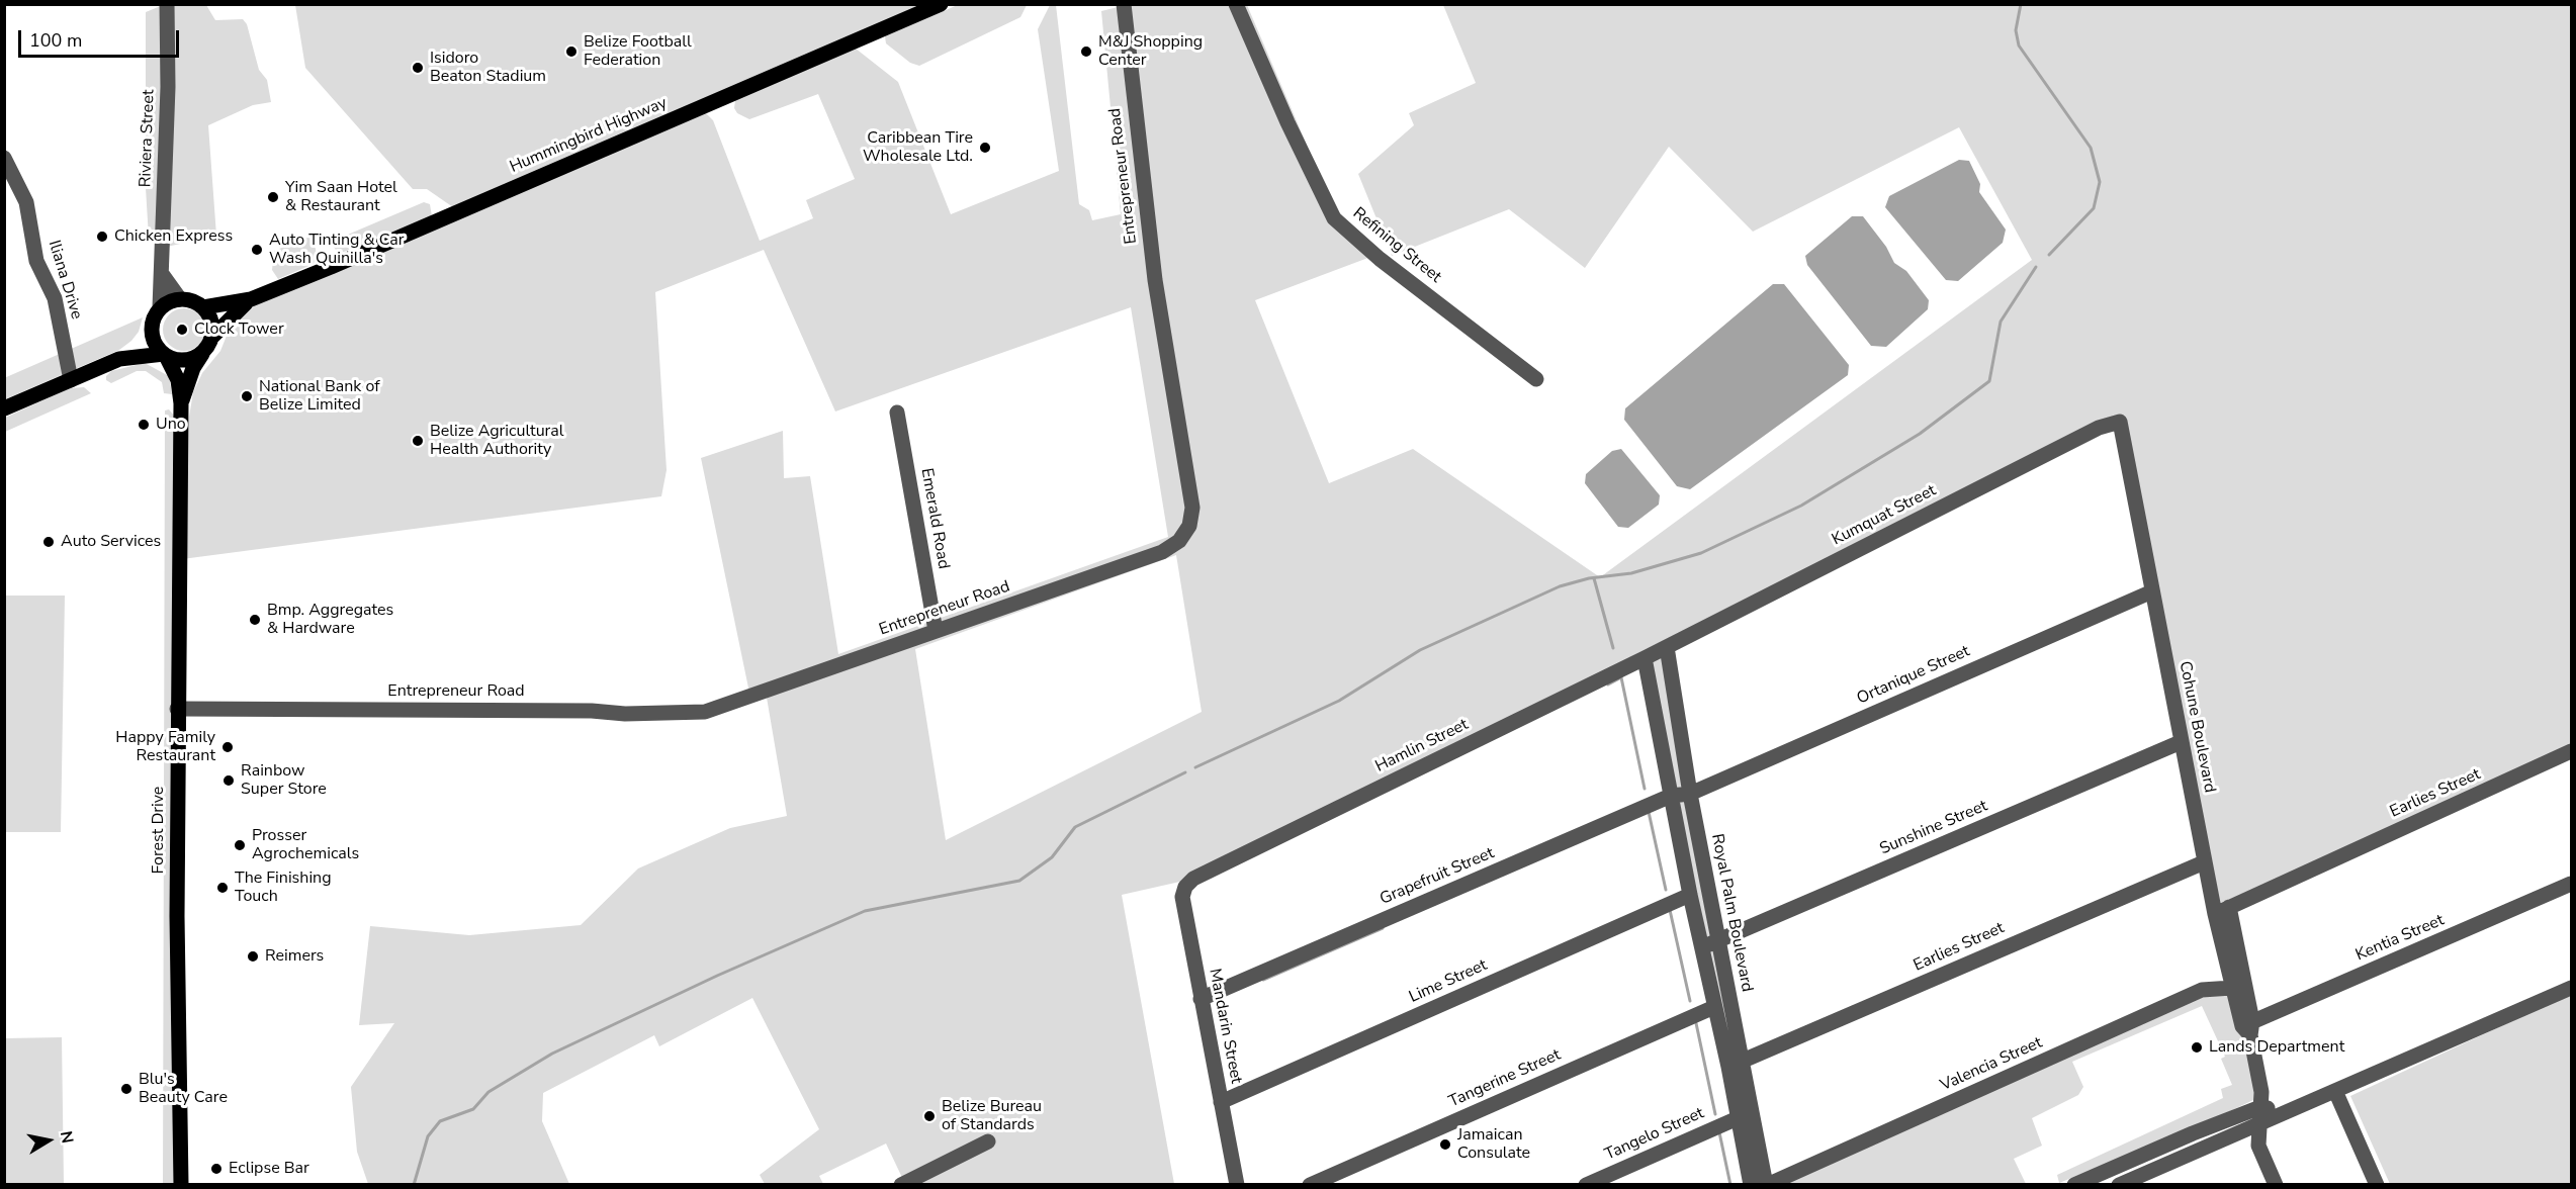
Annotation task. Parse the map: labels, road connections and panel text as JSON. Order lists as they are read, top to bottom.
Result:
{
  "streets": {
    "main road": ["Hummingbird Highway", "Forest Drive"],
    "street": [
      "Riviera Street",
      "Entrepreneur Road",
      "Refining Street",
      "Iliana Drive",
      "Kumquat Street",
      "Emerald Road",
      "Ortanique Street",
      "Cohune Boulevard",
      "Hamlin Street",
      "Earlies Street",
      "Sunshine Street",
      "Grapefruit Street",
      "Royal Palm Boulevard",
      "Kentia Street",
      "Lime Street",
      "Mandarin Street",
      "Valencia Street",
      "Tangerine Street",
      "Tangelo Street"
    ]
  },
  "crossings": [
    ["Hummingbird Highway", "Riviera Street"],
    ["Hummingbird Highway", "Forest Drive"],
    ["Riviera Street", "Forest Drive"],
    ["Entrepreneur Road", "Emerald Road"],
    ["Entrepreneur Road", "Forest Drive"],
    ["Kumquat Street", "Cohune Boulevard"],
    ["Kumquat Street", "Hamlin Street"],
    ["Kumquat Street", "Royal Palm Boulevard"],
    ["Ortanique Street", "Cohune Boulevard"],
    ["Ortanique Street", "Grapefruit Street"],
    ["Ortanique Street", "Royal Palm Boulevard"],
    ["Cohune Boulevard", "Earlies Street"],
    ["Cohune Boulevard", "Sunshine Street"],
    ["Cohune Boulevard", "Kentia Street"],
    ["Cohune Boulevard", "Valencia Street"],
    ["Hamlin Street", "Royal Palm Boulevard"],
    ["Hamlin Street", "Mandarin Street"],
    ["Earlies Street", "Royal Palm Boulevard"],
    ["Sunshine Street", "Royal Palm Boulevard"],
    ["Grapefruit Street", "Royal Palm Boulevard"],
    ["Grapefruit Street", "Mandarin Street"],
    ["Royal Palm Boulevard", "Lime Street"],
    ["Royal Palm Boulevard", "Valencia Street"],
    ["Royal Palm Boulevard", "Tangerine Street"],
    ["Royal Palm Boulevard", "Tangelo Street"],
    ["Lime Street", "Mandarin Street"]
  ],
  "places": [
    "Belize Football Federation",
    "M&J Shopping Center",
    "Isidoro Beaton Stadium",
    "Caribbean Tire Wholesale Ltd.",
    "Yim Saan Hotel & Restaurant",
    "Chicken Express",
    "Auto Tinting & Car Wash Quinilla's",
    "Clock Tower",
    "National Bank of Belize Limited",
    "Uno",
    "Belize Agricultural Health Authority",
    "Auto Services",
    "Bmp. Aggregates & Hardware",
    "Happy Family Restaurant",
    "Rainbow Super Store",
    "Prosser Agrochemicals",
    "The Finishing Touch",
    "Reimers",
    "Lands Department",
    "Blu's Beauty Care",
    "Belize Bureau of Standards",
    "Jamaican Consulate",
    "Eclipse Bar"
  ],
  "scale_bar": "100 m",
  "north": "right"
}
